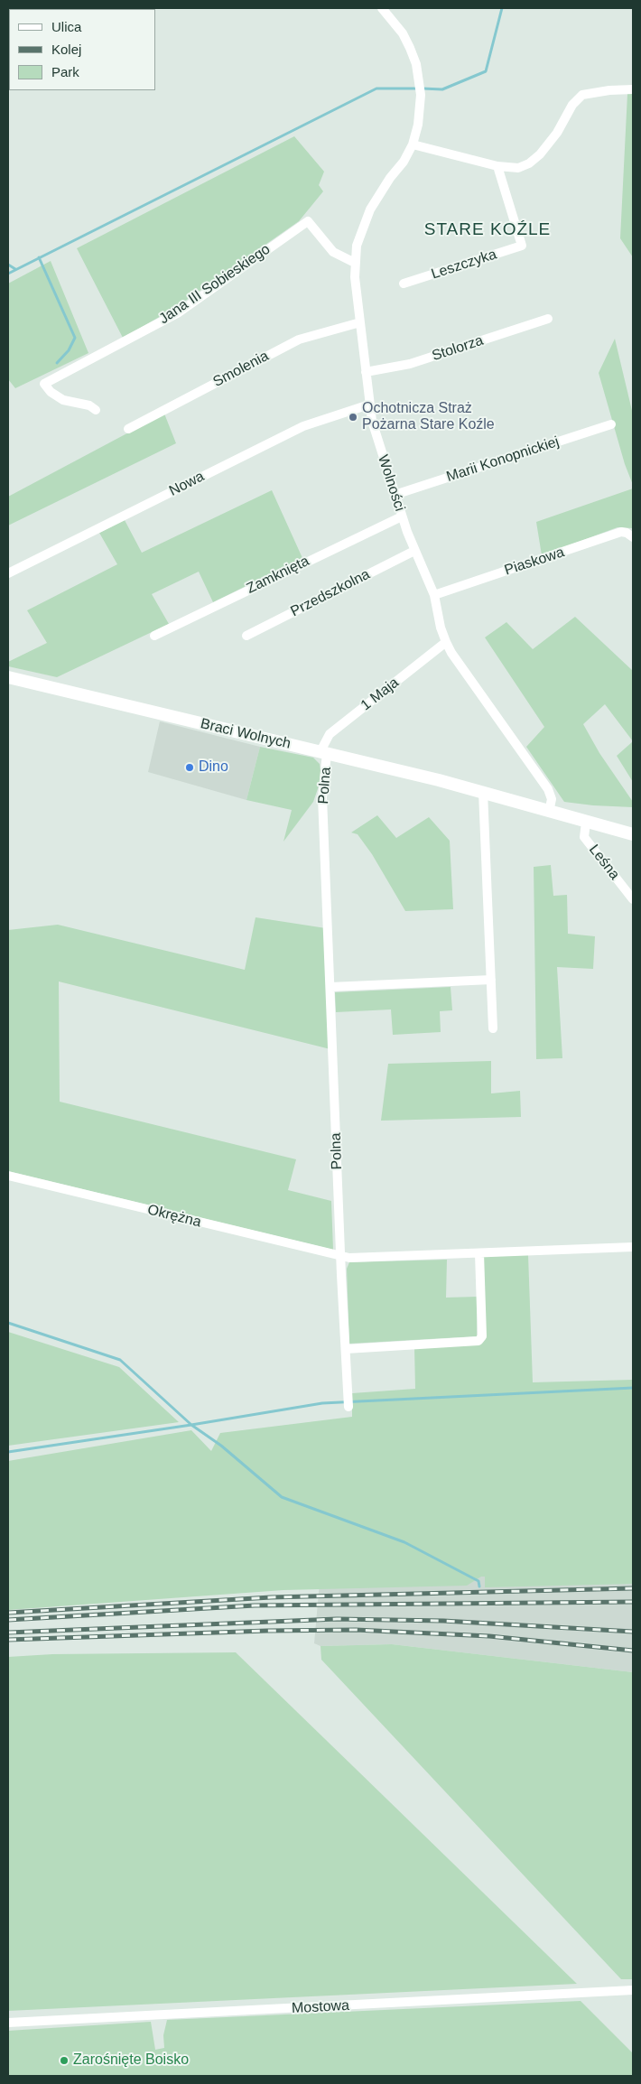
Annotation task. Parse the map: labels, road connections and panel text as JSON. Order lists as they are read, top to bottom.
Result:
{
  "streets": {
    "main road": ["Braci Wolnych"],
    "street": [
      "Leszczyka",
      "Jana III Sobieskiego",
      "Stolorza",
      "Smolenia",
      "Marii Konopnickiej",
      "Wolności",
      "Nowa",
      "Piaskowa",
      "Zamknięta",
      "Przedszkolna",
      "1 Maja",
      "Polna",
      "Leśna",
      "Okrężna",
      "Mostowa"
    ]
  },
  "crossings": [
    ["Jana III Sobieskiego", "Wolności"],
    ["Stolorza", "Wolności"],
    ["Smolenia", "Wolności"],
    ["Marii Konopnickiej", "Wolności"],
    ["Wolności", "Nowa"],
    ["Wolności", "Piaskowa"],
    ["Wolności", "Zamknięta"],
    ["Wolności", "Przedszkolna"],
    ["Wolności", "1 Maja"],
    ["Wolności", "Braci Wolnych"],
    ["1 Maja", "Braci Wolnych"],
    ["1 Maja", "Polna"],
    ["Braci Wolnych", "Polna"],
    ["Braci Wolnych", "Leśna"],
    ["Polna", "Okrężna"]
  ],
  "districts": ["STARE KOŹLE"],
  "places": ["Ochotnicza Straż Pożarna Stare Koźle", "Dino", "Zarośnięte Boisko"],
  "legend": ["Ulica", "Kolej", "Park"]
}
